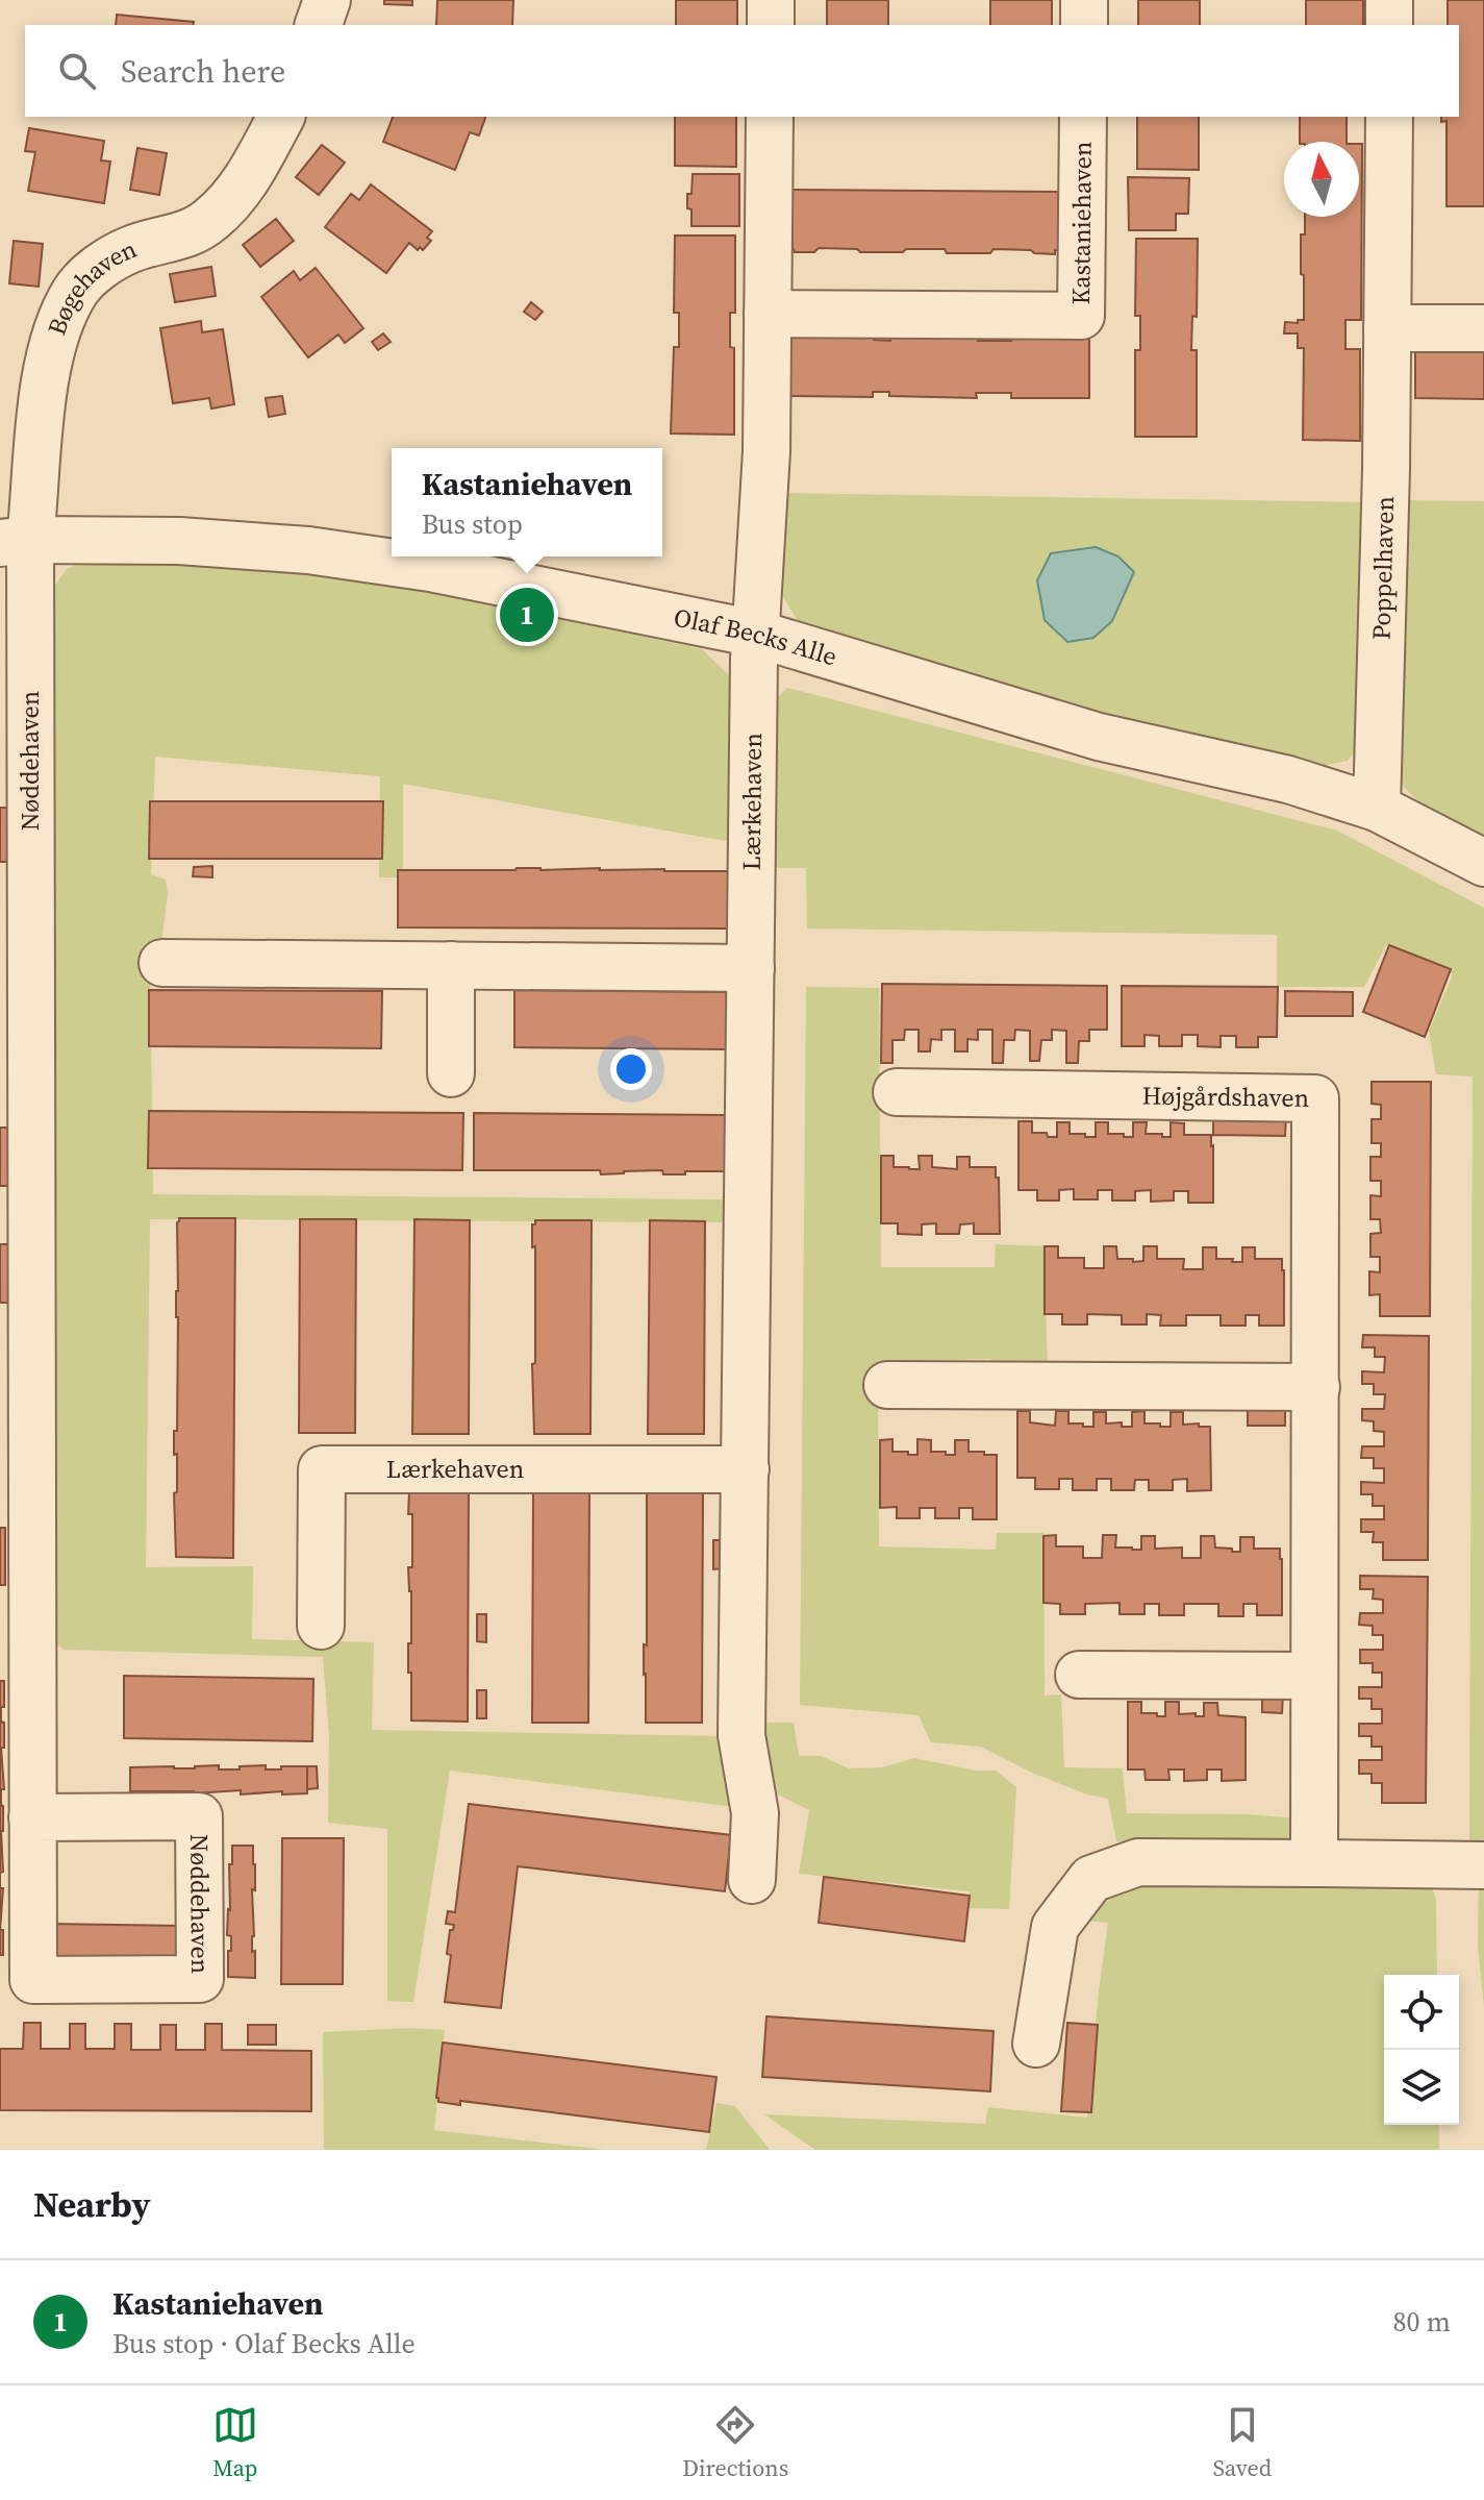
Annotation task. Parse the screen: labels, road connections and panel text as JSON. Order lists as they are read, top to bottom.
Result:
{
  "streets": {
    "street": [
      "Kastaniehaven",
      "Bøgehaven",
      "Poppelhaven",
      "Olaf Becks Alle",
      "Nøddehaven",
      "Lærkehaven",
      "Højgårdshaven"
    ]
  },
  "crossings": [
    ["Bøgehaven", "Olaf Becks Alle"],
    ["Bøgehaven", "Nøddehaven"],
    ["Poppelhaven", "Olaf Becks Alle"],
    ["Olaf Becks Alle", "Nøddehaven"],
    ["Olaf Becks Alle", "Lærkehaven"]
  ],
  "north": "top",
  "page": {
    "search": "Search here",
    "popup": ["Kastaniehaven", "Bus stop"],
    "pins": "1",
    "heading": "Nearby",
    "list": [
      {
        "mark": "1",
        "name": "Kastaniehaven",
        "note": "Bus stop · Olaf Becks Alle",
        "value": "80 m"
      }
    ],
    "nav": ["Map", "Directions", "Saved"]
  }
}
